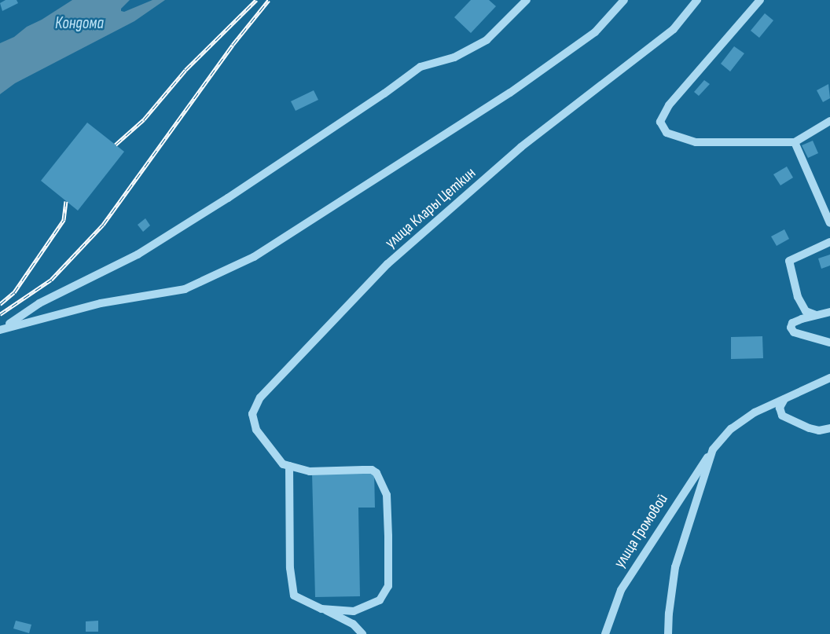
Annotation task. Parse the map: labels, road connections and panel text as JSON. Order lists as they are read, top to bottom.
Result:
{
  "streets": {
    "street": ["улица Клары Цеткин", "улица Громовой"]
  },
  "water": ["Кондома"]
}
